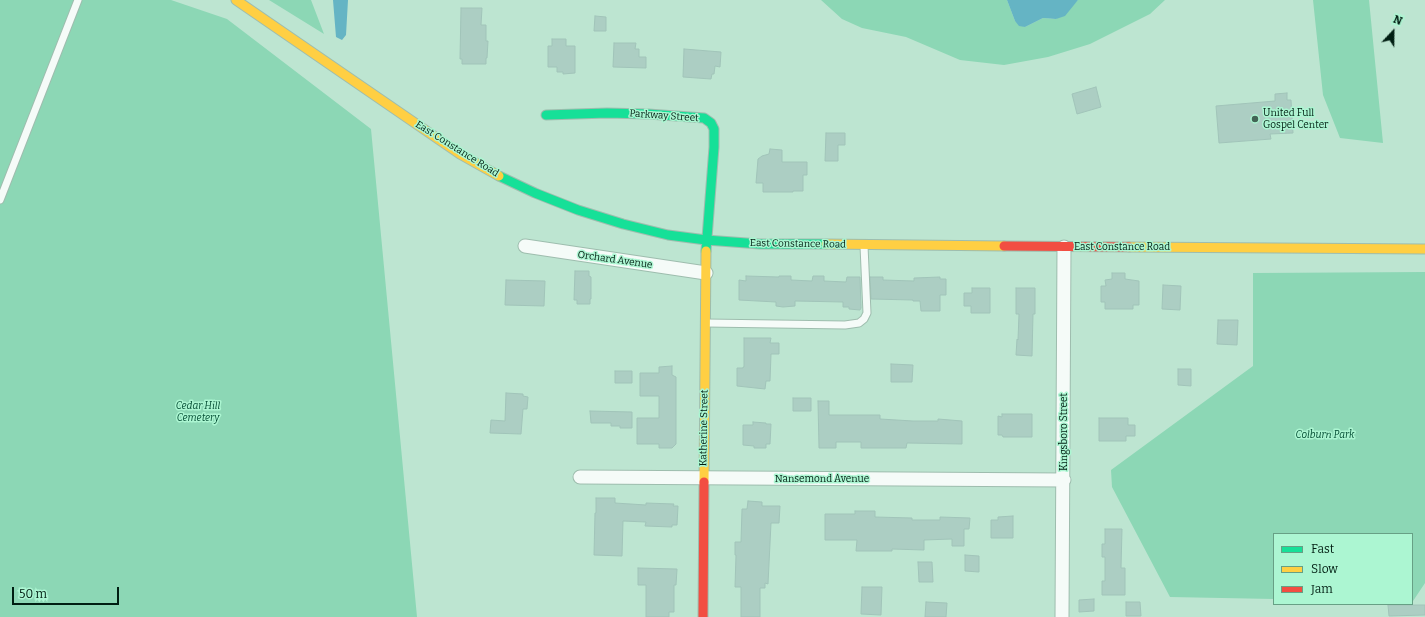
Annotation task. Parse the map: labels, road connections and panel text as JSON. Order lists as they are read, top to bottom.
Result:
{
  "streets": {
    "main road": ["Parkway Street", "East Constance Road", "Katherine Street"],
    "street": ["Orchard Avenue", "Kingsboro Street", "Nansemond Avenue"]
  },
  "crossings": [
    ["Parkway Street", "East Constance Road"],
    ["Parkway Street", "Katherine Street"],
    ["East Constance Road", "Katherine Street"],
    ["East Constance Road", "Kingsboro Street"],
    ["Orchard Avenue", "Katherine Street"],
    ["Katherine Street", "Nansemond Avenue"],
    ["Kingsboro Street", "Nansemond Avenue"]
  ],
  "parks": ["Cedar Hill Cemetery", "Colburn Park"],
  "places": ["United Full Gospel Center"],
  "legend": ["Fast", "Slow", "Jam"],
  "scale_bar": "50 m",
  "north": "top"
}
